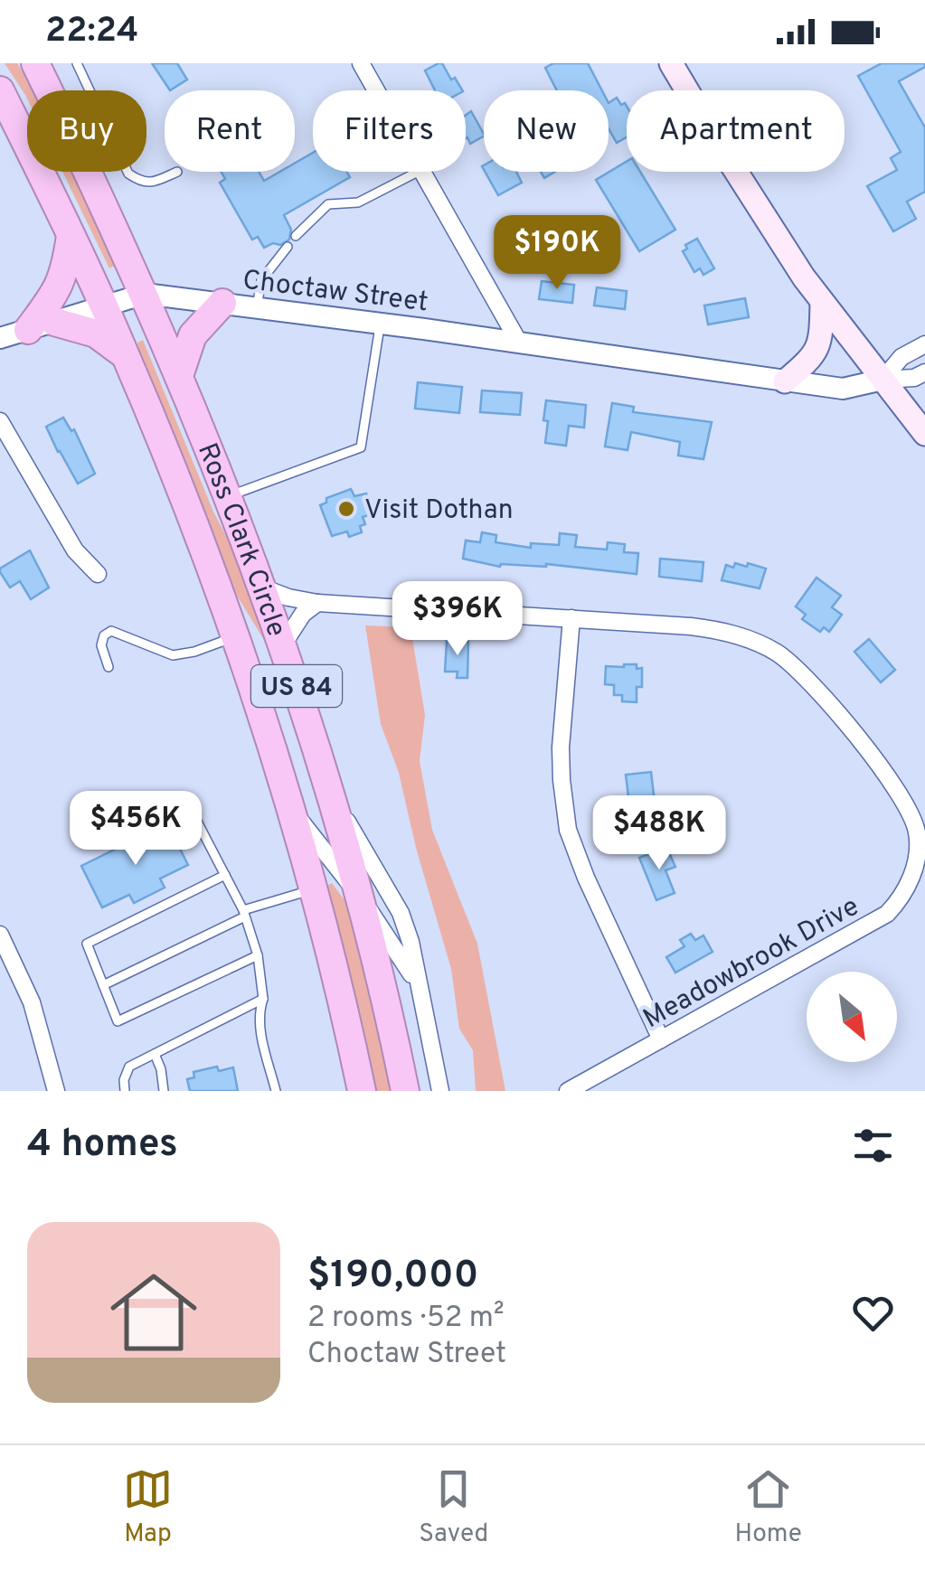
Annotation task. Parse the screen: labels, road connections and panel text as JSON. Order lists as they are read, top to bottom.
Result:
{
  "streets": {
    "highway": ["Ross Clark Circle", "US 84"],
    "street": ["Choctaw Street", "Meadowbrook Drive"]
  },
  "crossings": [
    ["Choctaw Street", "Ross Clark Circle"],
    ["Ross Clark Circle", "Meadowbrook Drive"]
  ],
  "places": ["Visit Dothan"],
  "north": "bottom right",
  "page": {
    "status": "22:24",
    "chip": [
      "Buy",
      "Rent",
      "Filters",
      "New",
      "Apartment"
    ],
    "price": [
      "$190K",
      "$396K",
      "$456K",
      "$488K"
    ],
    "heading": "4 homes",
    "list": [
      {
        "name": "$190,000",
        "note": "2 rooms · 52 m² · Choctaw Street"
      }
    ],
    "tabs": ["Map", "Saved", "Home"]
  }
}
